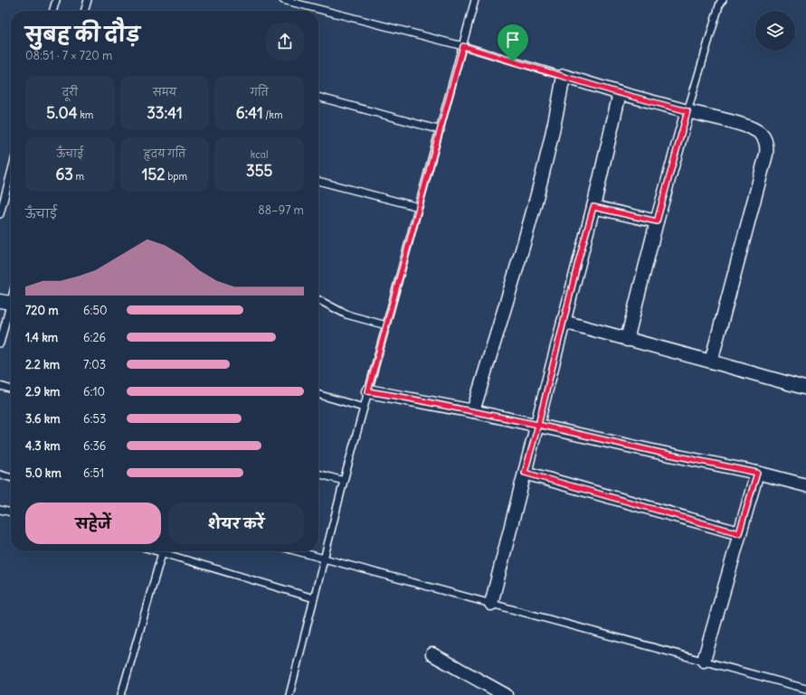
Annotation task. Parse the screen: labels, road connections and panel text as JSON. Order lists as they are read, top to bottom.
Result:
{
  "page": {
    "heading": ["सुबह की दौड़", "08:51 · 7 × 720 m"],
    "stats": [
      ["दूरी", "5.04 km"],
      ["समय", "33:41"],
      ["गति", "6:41 /km"],
      ["ऊँचाई", "63 m"],
      ["हृदय गति", "152 bpm"],
      ["kcal", "355"]
    ],
    "chart": ["ऊँचाई", "88–97 m"],
    "list": [
      {
        "name": "720 m",
        "note": "6:50"
      },
      {
        "name": "1.4 km",
        "note": "6:26"
      },
      {
        "name": "2.2 km",
        "note": "7:03"
      },
      {
        "name": "2.9 km",
        "note": "6:10"
      },
      {
        "name": "3.6 km",
        "note": "6:53"
      },
      {
        "name": "4.3 km",
        "note": "6:36"
      },
      {
        "name": "5.0 km",
        "note": "6:51"
      }
    ],
    "buttons": ["सहेजें", "शेयर करें"]
  }
}
